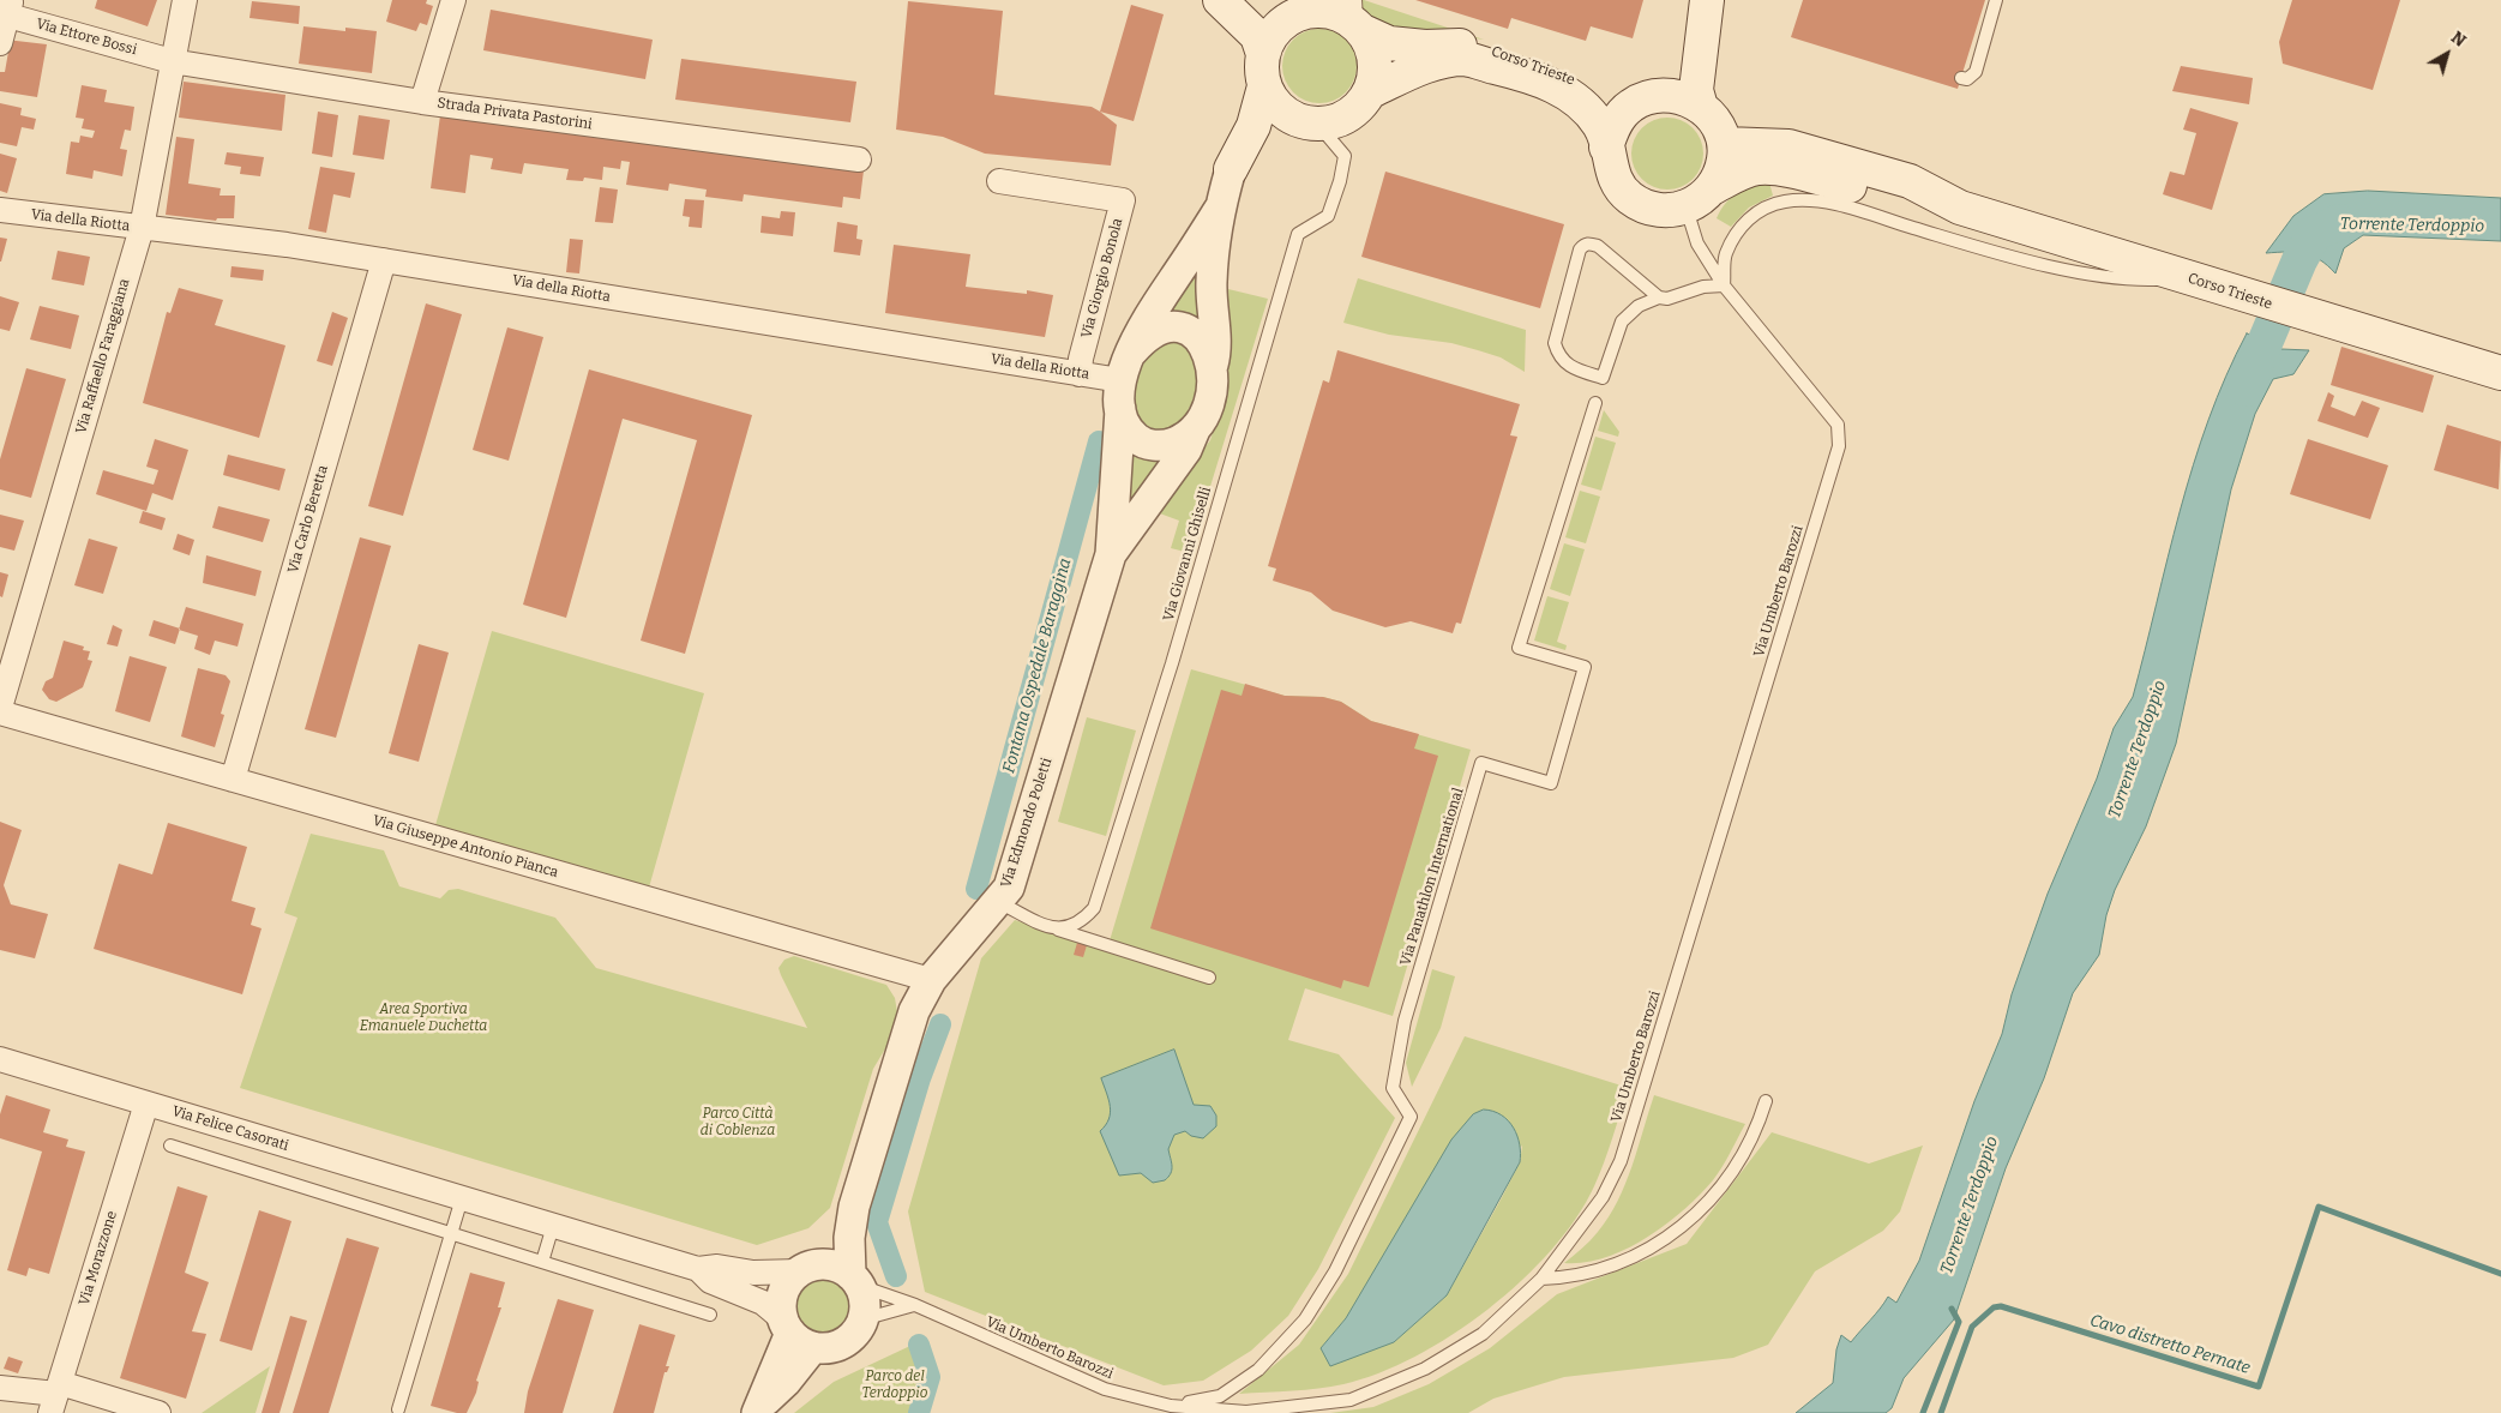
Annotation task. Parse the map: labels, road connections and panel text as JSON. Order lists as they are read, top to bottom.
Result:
{
  "streets": {
    "main road": ["Corso Trieste"],
    "street": [
      "Via Ettore Bossi",
      "Strada Privata Pastorini",
      "Via della Riotta",
      "Via Giorgio Bonola",
      "Via Raffaello Faraggiana",
      "Via Carlo Beretta",
      "Via Edmondo Poletti",
      "Via Giuseppe Antonio Pianca",
      "Via Felice Casorati",
      "Via Morazzone"
    ],
    "lane": ["Via Giovanni Ghiselli", "Via Umberto Barozzi", "Via Panathlon International"]
  },
  "crossings": [
    ["Via Ettore Bossi", "Strada Privata Pastorini"],
    ["Via Ettore Bossi", "Via Raffaello Faraggiana"],
    ["Corso Trieste", "Via Giovanni Ghiselli"],
    ["Corso Trieste", "Via Umberto Barozzi"],
    ["Strada Privata Pastorini", "Via Raffaello Faraggiana"],
    ["Via della Riotta", "Via Giorgio Bonola"],
    ["Via della Riotta", "Via Raffaello Faraggiana"],
    ["Via della Riotta", "Via Carlo Beretta"],
    ["Via della Riotta", "Via Edmondo Poletti"],
    ["Via Carlo Beretta", "Via Giuseppe Antonio Pianca"],
    ["Via Umberto Barozzi", "Via Edmondo Poletti"],
    ["Via Umberto Barozzi", "Via Panathlon International"],
    ["Via Edmondo Poletti", "Via Giuseppe Antonio Pianca"],
    ["Via Felice Casorati", "Via Morazzone"]
  ],
  "water": ["Torrente Terdoppio", "Fontana Ospedale Baraggina", "Cavo distretto Pernate"],
  "parks": ["Area Sportiva Emanuele Duchetta", "Parco Città di Coblenza", "Parco del Terdoppio"],
  "north": "top right"
}
